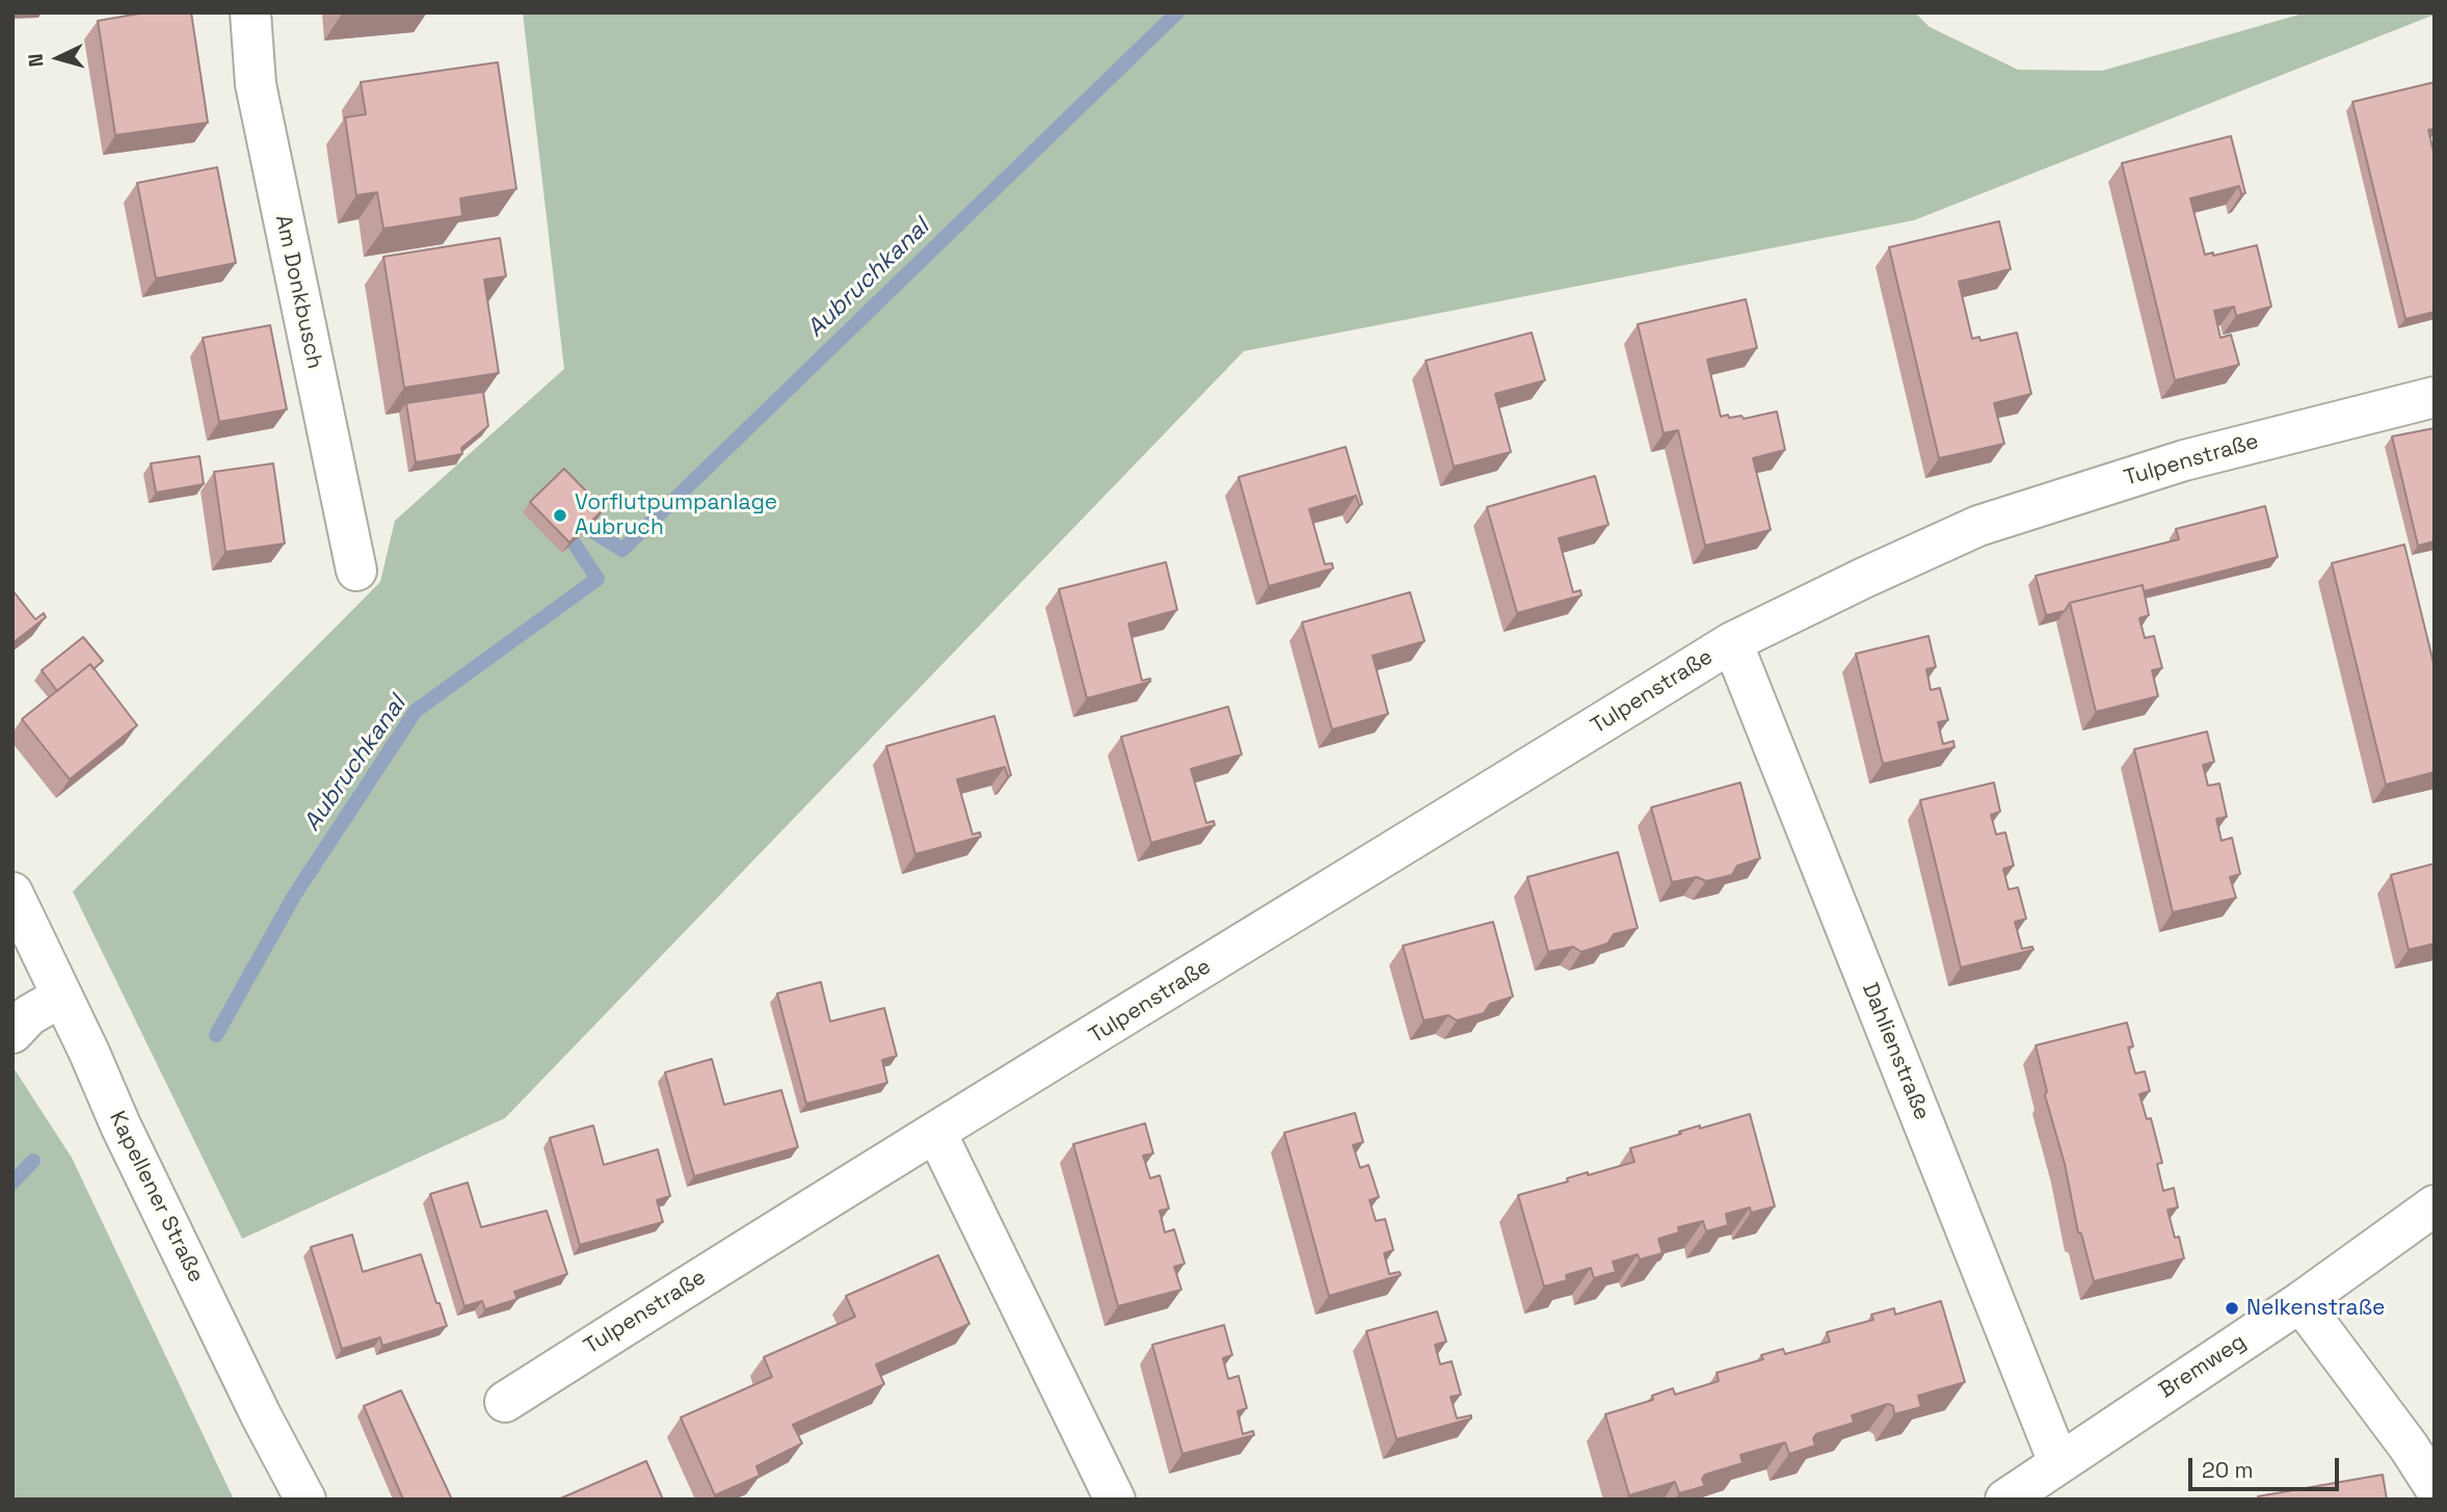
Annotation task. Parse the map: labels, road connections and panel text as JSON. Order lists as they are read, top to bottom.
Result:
{
  "streets": {
    "street": [
      "Am Donkbusch",
      "Tulpenstraße",
      "Dahlienstraße",
      "Kapellener Straße",
      "Bremweg"
    ]
  },
  "crossings": [
    ["Tulpenstraße", "Dahlienstraße"],
    ["Dahlienstraße", "Bremweg"]
  ],
  "water": ["Aubruchkanal"],
  "places": ["Vorflutpumpanlage Aubruch", "Nelkenstraße"],
  "scale_bar": "20 m",
  "north": "left"
}
